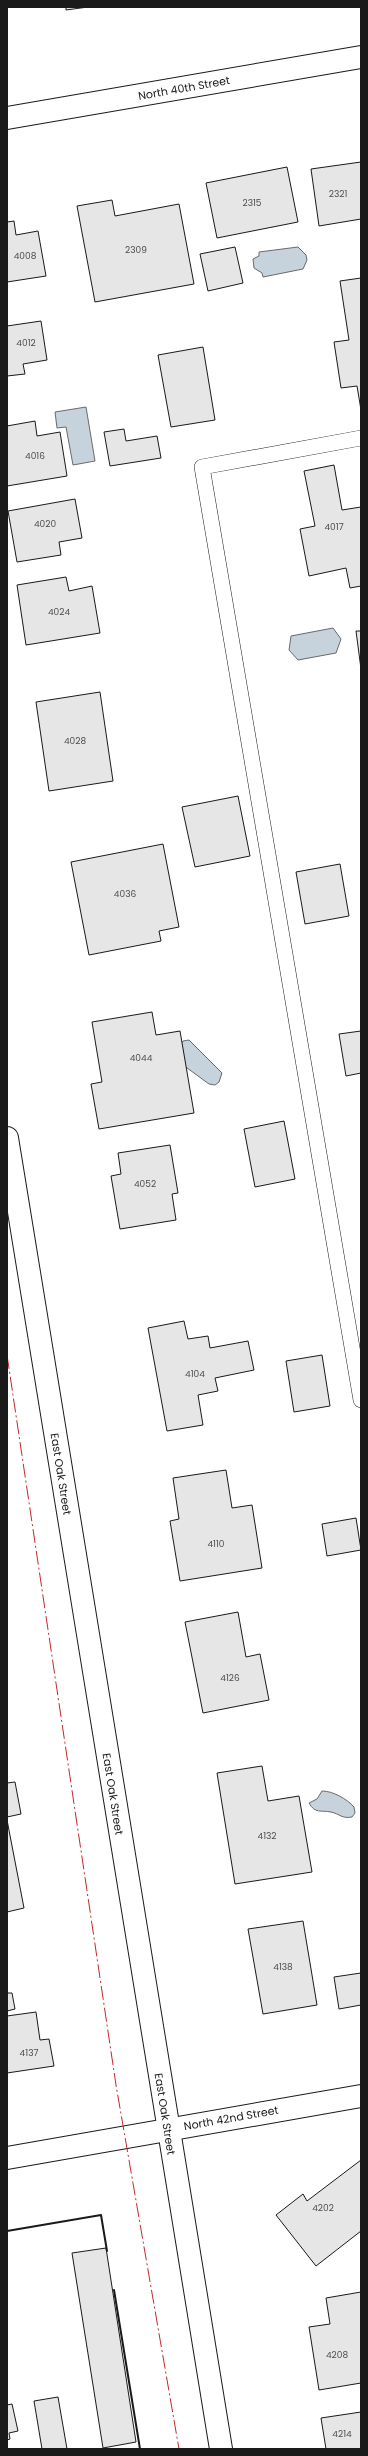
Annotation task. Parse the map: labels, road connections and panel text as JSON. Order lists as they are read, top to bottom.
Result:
{
  "streets": {
    "street": ["North 40th Street", "East Oak Street", "North 42nd Street"]
  },
  "crossings": [
    ["East Oak Street", "North 42nd Street"]
  ],
  "house_numbers": [
    "2321",
    "2315",
    "2309",
    "4008",
    "4012",
    "4016",
    "4020",
    "4017",
    "4024",
    "4028",
    "4036",
    "4044",
    "4052",
    "4104",
    "4110",
    "4126",
    "4132",
    "4138",
    "4137",
    "4202",
    "4208",
    "4214"
  ]
}
